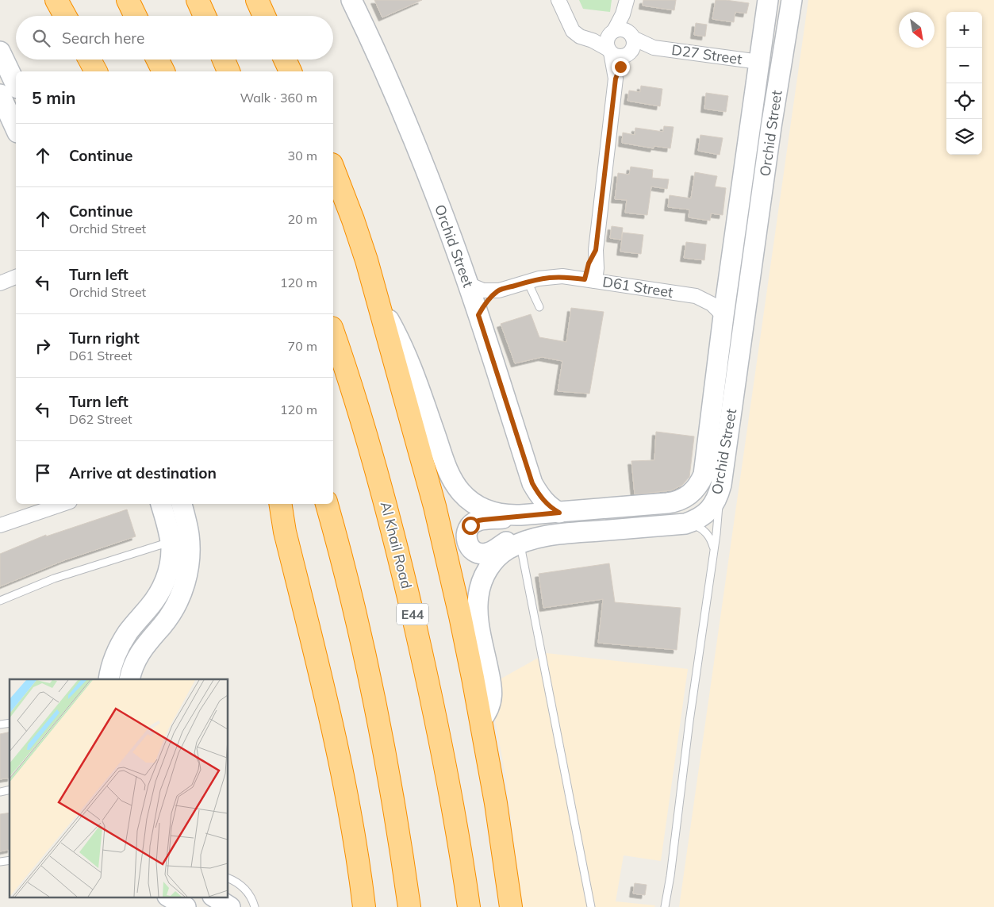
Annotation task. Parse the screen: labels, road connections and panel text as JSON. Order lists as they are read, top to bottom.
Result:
{
  "streets": {
    "highway": ["Al Khail Road", "E44"],
    "street": ["D27 Street", "Orchid Street", "D61 Street"]
  },
  "crossings": [
    ["D27 Street", "Orchid Street"],
    ["Orchid Street", "D61 Street"]
  ],
  "north": "bottom right",
  "page": {
    "map_buttons": ["+", "−"],
    "search": "Search here",
    "heading": ["5 min", "Walk · 360 m"],
    "list": [
      ["Continue", "30 m"],
      ["Continue", "Orchid Street", "20 m"],
      ["Turn left", "Orchid Street", "120 m"],
      ["Turn right", "D61 Street", "70 m"],
      ["Turn left", "D62 Street", "120 m"],
      "Arrive at destination"
    ]
  }
}
